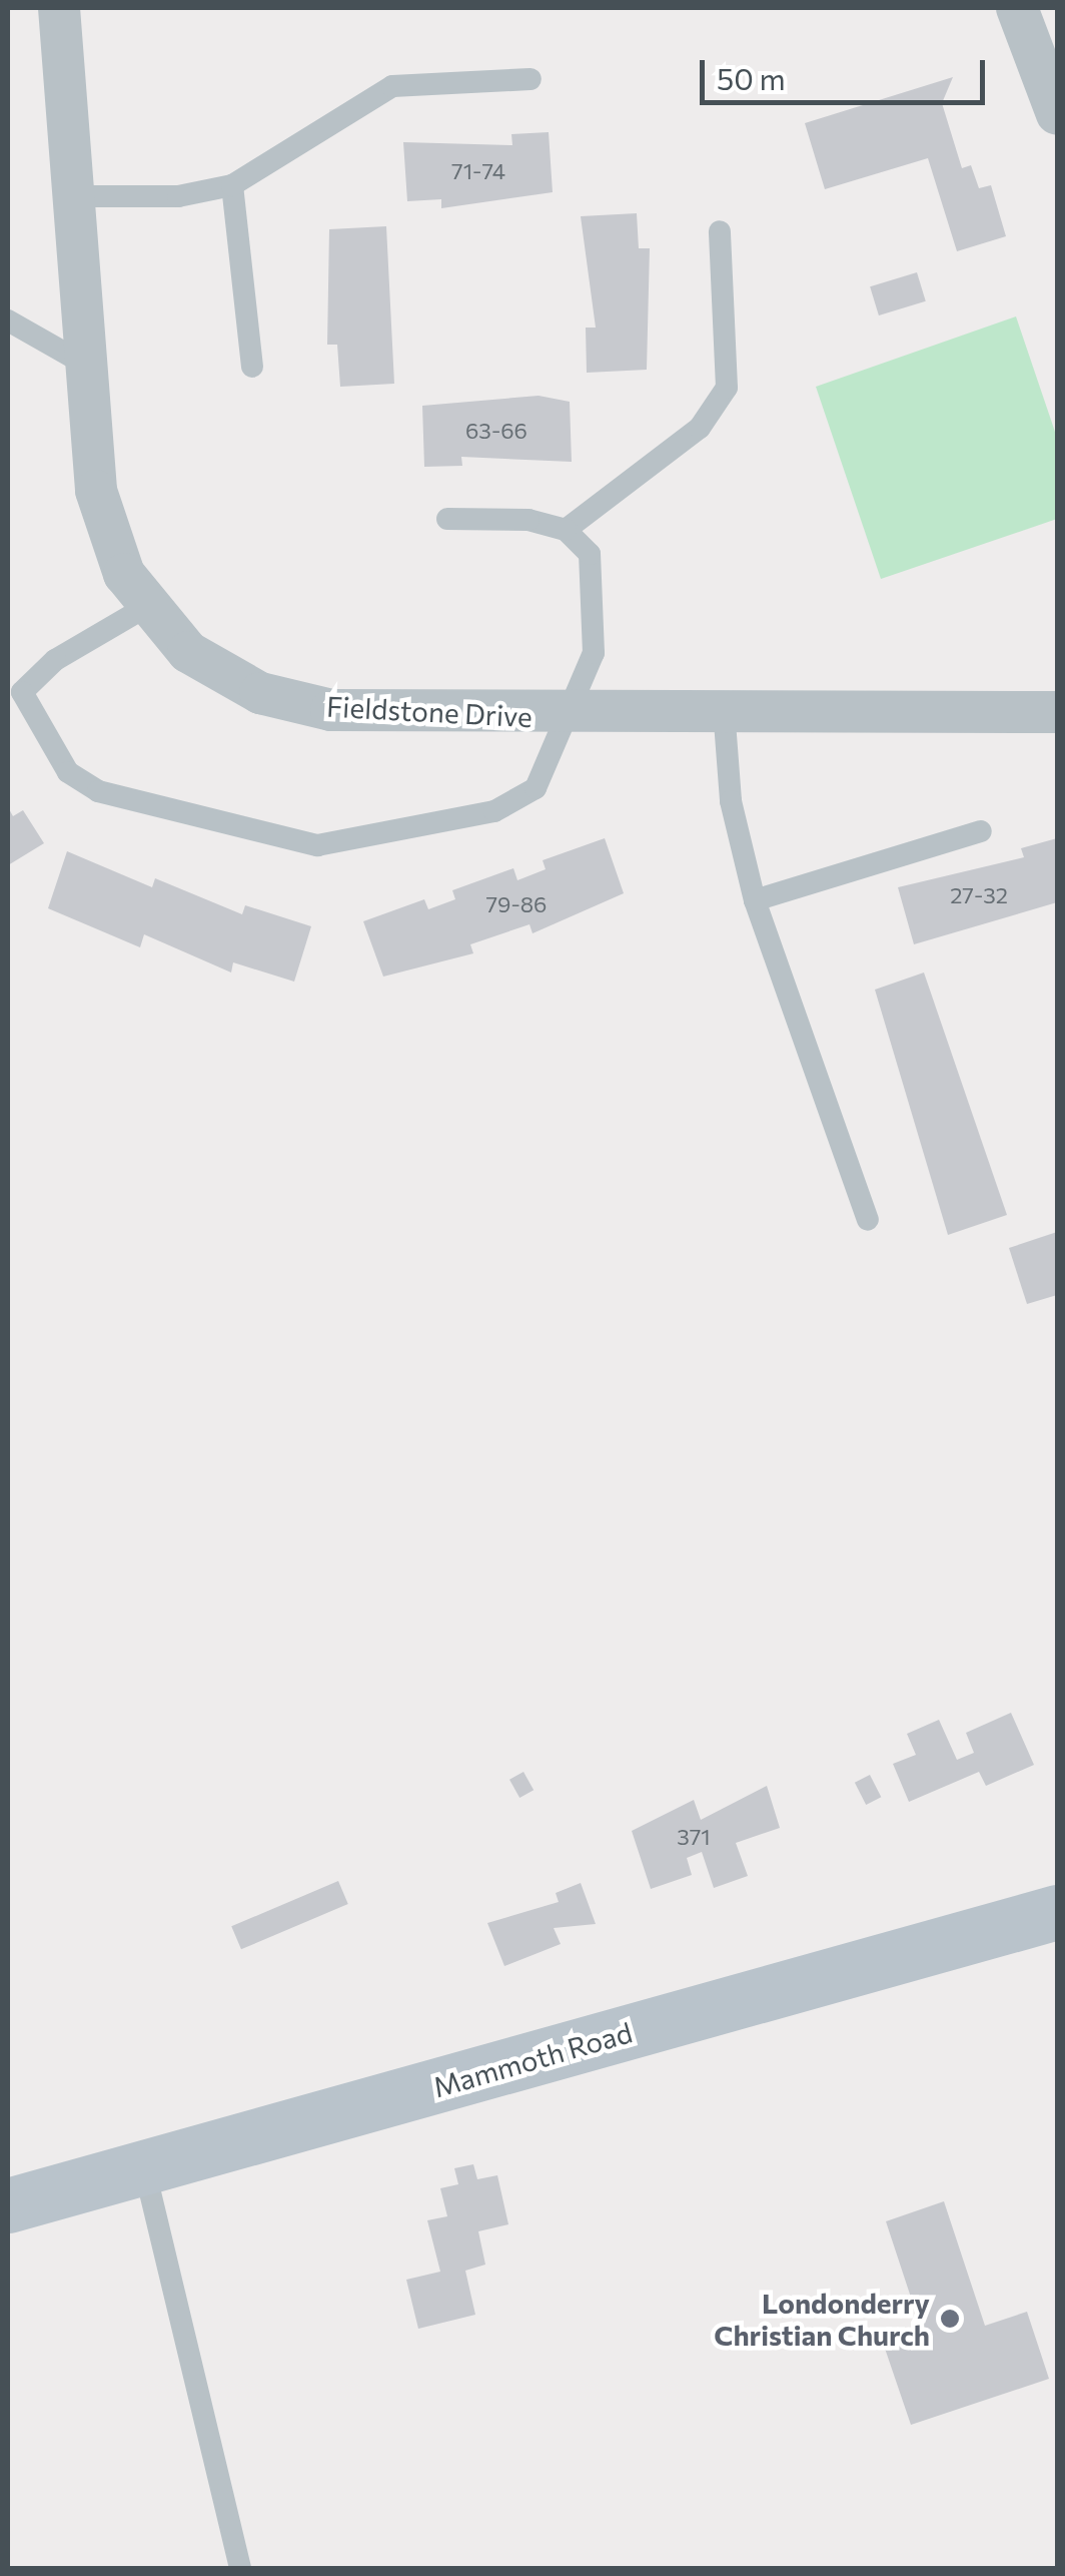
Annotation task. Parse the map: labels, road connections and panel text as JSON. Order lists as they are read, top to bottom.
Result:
{
  "streets": {
    "main road": ["Mammoth Road"],
    "street": ["Fieldstone Drive"]
  },
  "places": ["Londonderry Christian Church"],
  "house_numbers": [
    "71-74",
    "63-66",
    "27-32",
    "79-86",
    "371"
  ],
  "scale_bar": "50 m"
}
